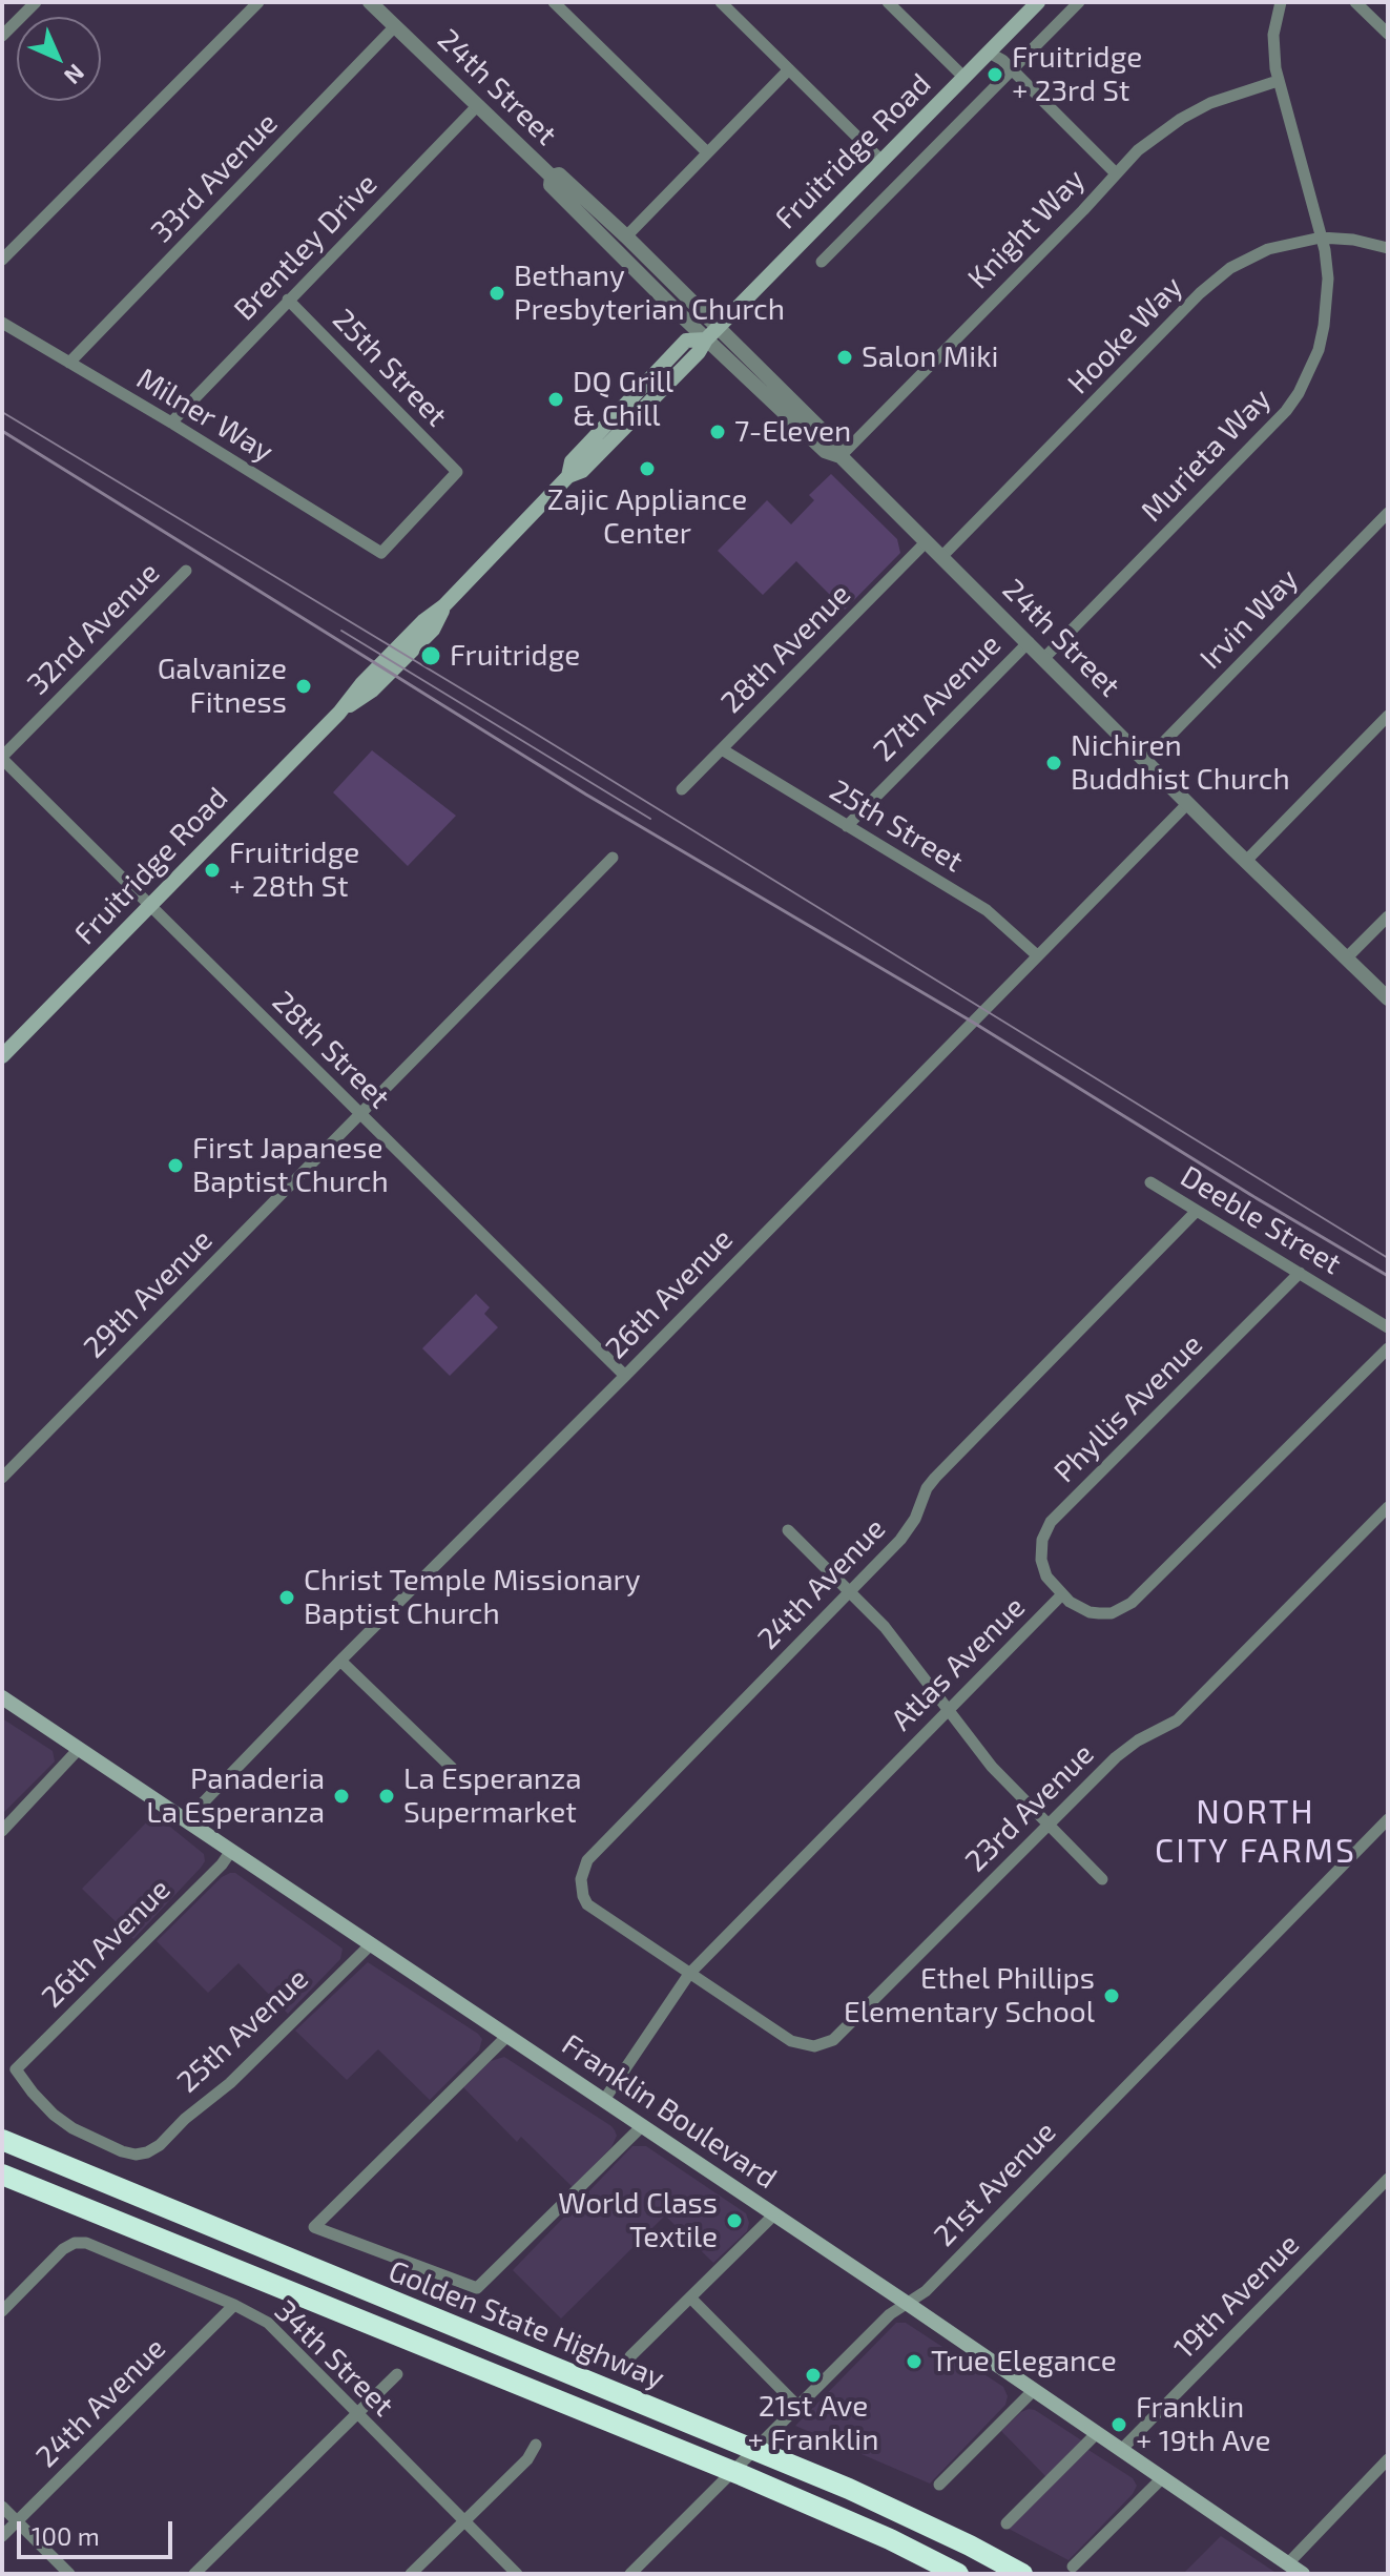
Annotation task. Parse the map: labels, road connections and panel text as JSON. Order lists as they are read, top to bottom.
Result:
{
  "streets": {
    "highway": ["Golden State Highway"],
    "main road": ["Fruitridge Road", "Franklin Boulevard"],
    "street": [
      "24th Street",
      "33rd Avenue",
      "Knight Way",
      "Brentley Drive",
      "Hooke Way",
      "25th Street",
      "Milner Way",
      "Murieta Way",
      "Irvin Way",
      "32nd Avenue",
      "28th Avenue",
      "27th Avenue",
      "28th Street",
      "Deeble Street",
      "29th Avenue",
      "26th Avenue",
      "Phyllis Avenue",
      "24th Avenue",
      "Atlas Avenue",
      "23rd Avenue",
      "25th Avenue",
      "21st Avenue",
      "19th Avenue",
      "34th Street"
    ]
  },
  "crossings": [
    ["24th Street", "Fruitridge Road"],
    ["24th Street", "33rd Avenue"],
    ["24th Street", "Knight Way"],
    ["24th Street", "Brentley Drive"],
    ["24th Street", "Hooke Way"],
    ["24th Street", "Murieta Way"],
    ["24th Street", "Irvin Way"],
    ["24th Street", "28th Avenue"],
    ["24th Street", "27th Avenue"],
    ["24th Street", "26th Avenue"],
    ["Fruitridge Road", "28th Street"],
    ["33rd Avenue", "Milner Way"],
    ["Knight Way", "Murieta Way"],
    ["Brentley Drive", "25th Street"],
    ["Brentley Drive", "Milner Way"],
    ["Hooke Way", "Murieta Way"],
    ["25th Street", "Milner Way"],
    ["25th Street", "28th Avenue"],
    ["25th Street", "27th Avenue"],
    ["25th Street", "26th Avenue"],
    ["32nd Avenue", "28th Street"],
    ["28th Street", "29th Avenue"],
    ["28th Street", "26th Avenue"],
    ["Deeble Street", "Phyllis Avenue"],
    ["Deeble Street", "24th Avenue"],
    ["26th Avenue", "25th Avenue"],
    ["26th Avenue", "Franklin Boulevard"],
    ["Phyllis Avenue", "Atlas Avenue"],
    ["24th Avenue", "Atlas Avenue"],
    ["24th Avenue", "23rd Avenue"],
    ["24th Avenue", "34th Street"],
    ["Atlas Avenue", "23rd Avenue"],
    ["Atlas Avenue", "Franklin Boulevard"],
    ["25th Avenue", "Franklin Boulevard"],
    ["Franklin Boulevard", "21st Avenue"],
    ["Franklin Boulevard", "19th Avenue"]
  ],
  "districts": ["NORTH CITY FARMS"],
  "places": [
    "Fruitridge + 23rd St",
    "Bethany Presbyterian Church",
    "Salon Miki",
    "DQ Grill & Chill",
    "7-Eleven",
    "Zajic Appliance Center",
    "Fruitridge",
    "Galvanize Fitness",
    "Nichiren Buddhist Church",
    "Fruitridge + 28th St",
    "First Japanese Baptist Church",
    "Christ Temple Missionary Baptist Church",
    "Panaderia La Esperanza",
    "La Esperanza Supermarket",
    "Ethel Phillips Elementary School",
    "World Class Textile",
    "True Elegance",
    "21st Ave + Franklin",
    "Franklin + 19th Ave"
  ],
  "scale_bar": "100 m",
  "north": "bottom right"
}
